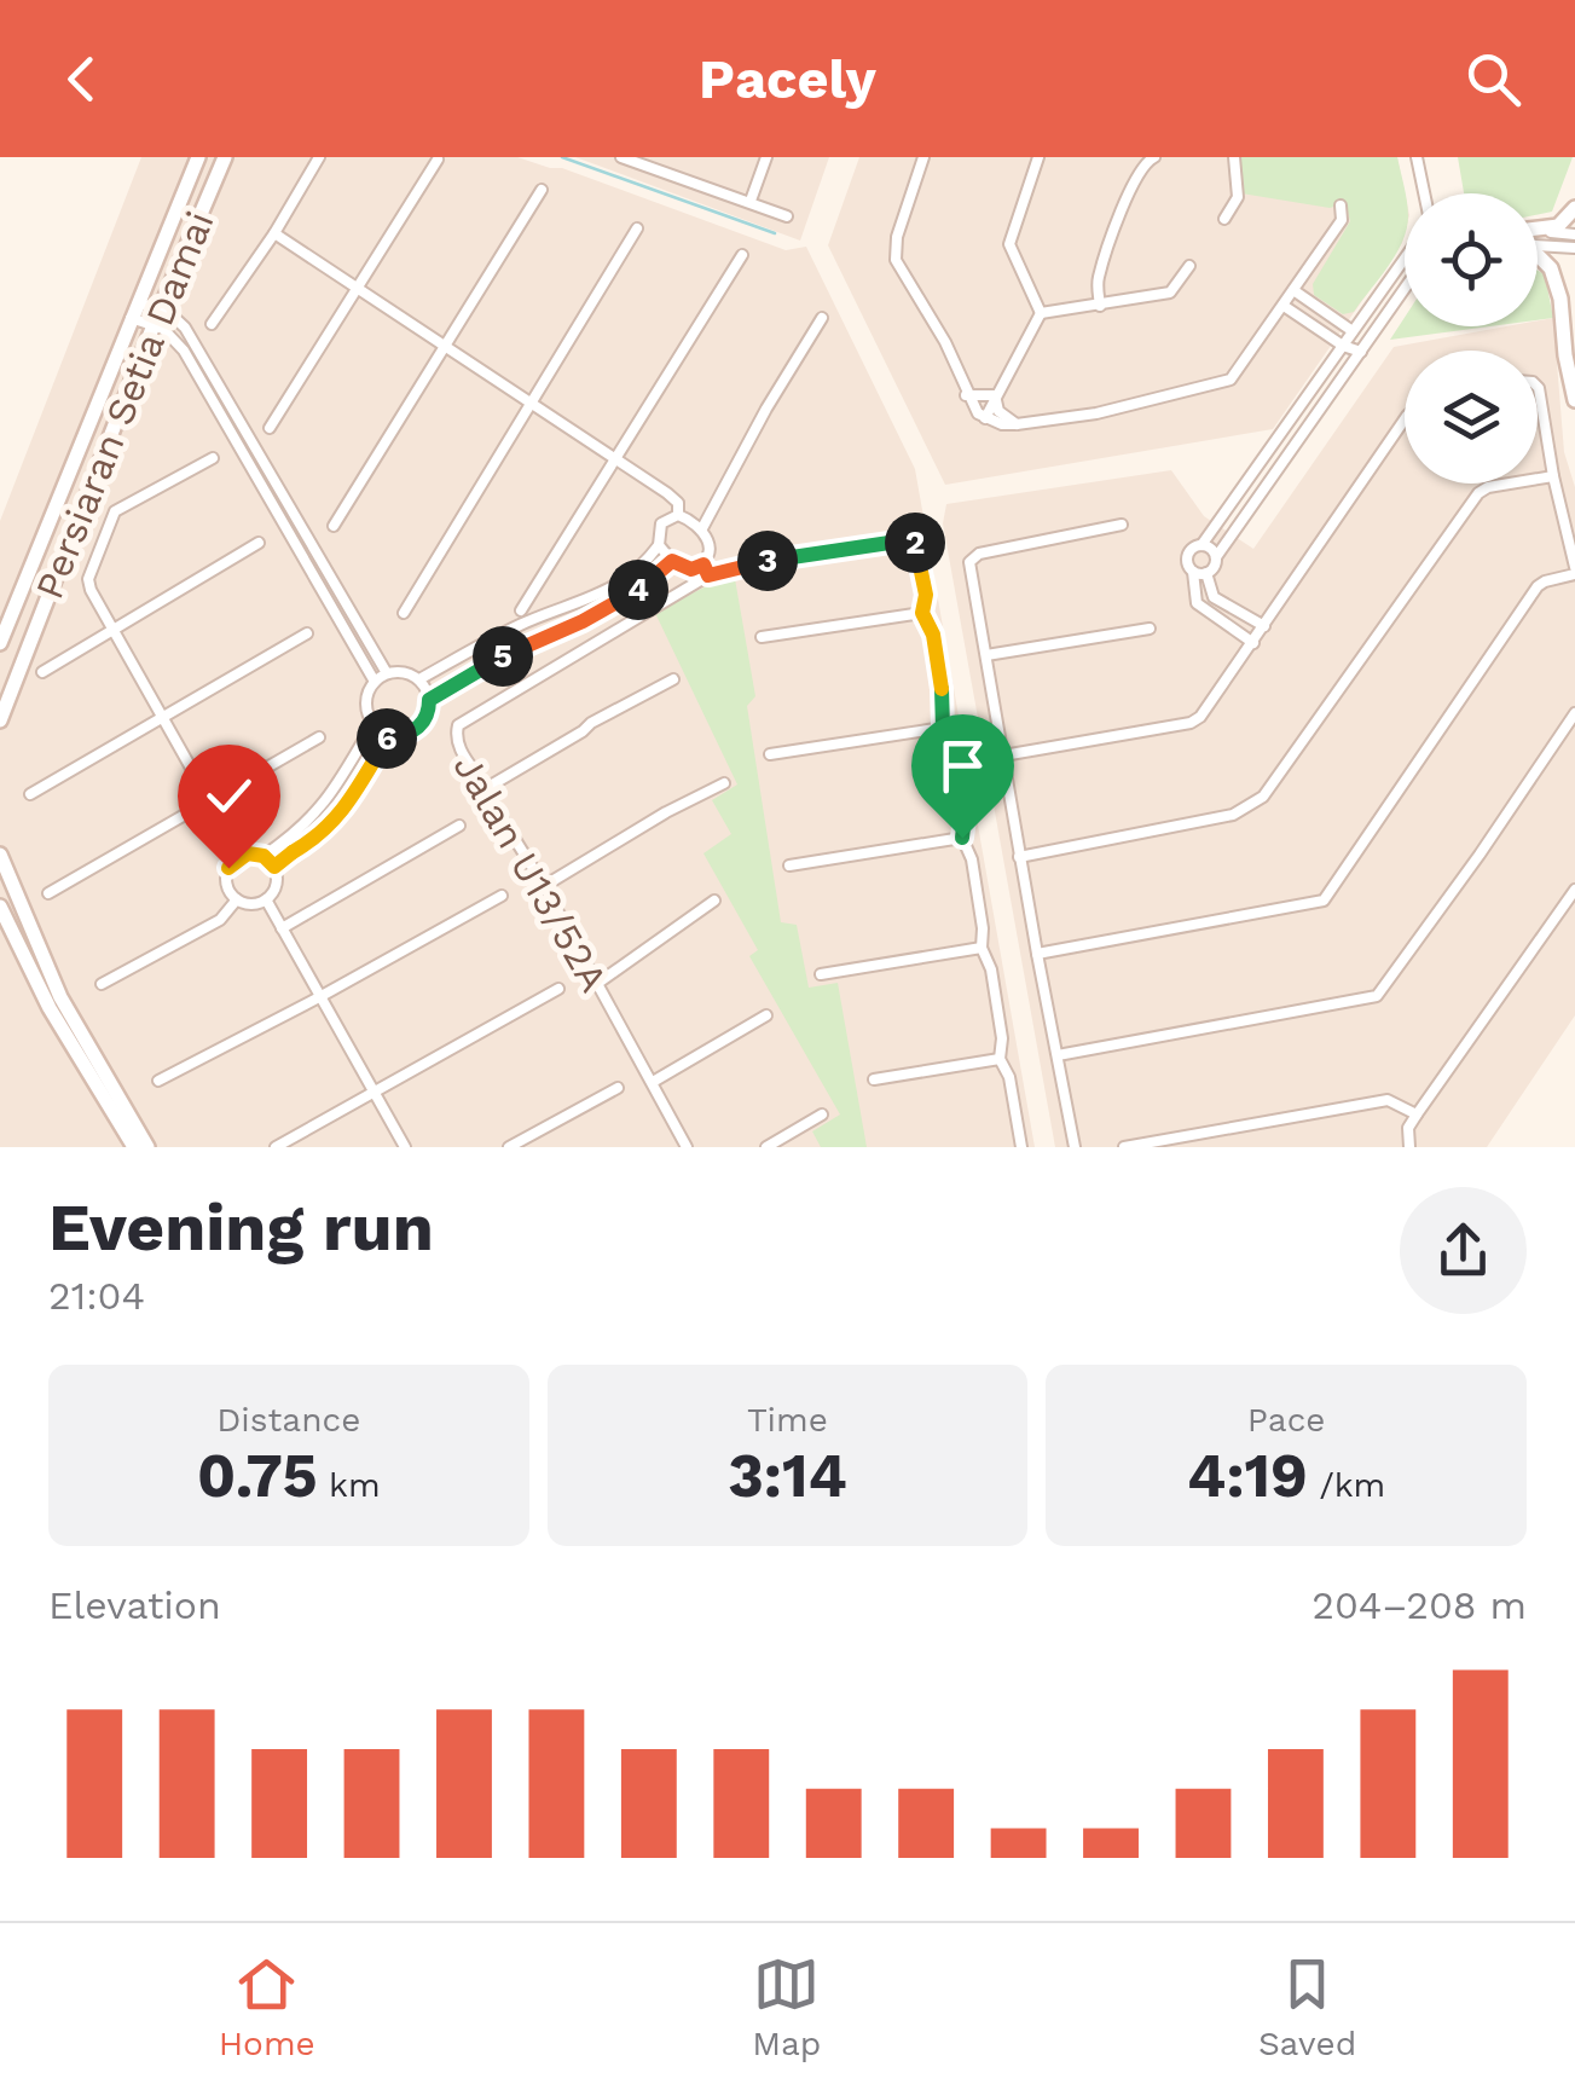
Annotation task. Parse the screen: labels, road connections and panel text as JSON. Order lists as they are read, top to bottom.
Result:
{
  "streets": {
    "street": ["Persiaran Setia Damai", "Jalan U13/52A"]
  },
  "page": {
    "header": "Pacely",
    "pins": [
      "2",
      "3",
      "4",
      "5",
      "6"
    ],
    "heading": ["Evening run", "21:04"],
    "stats": [
      ["Distance", "0.75 km"],
      ["Time", "3:14"],
      ["Pace", "4:19 /km"]
    ],
    "chart": ["Elevation", "204–208 m"],
    "tabs": ["Home", "Map", "Saved"]
  }
}
